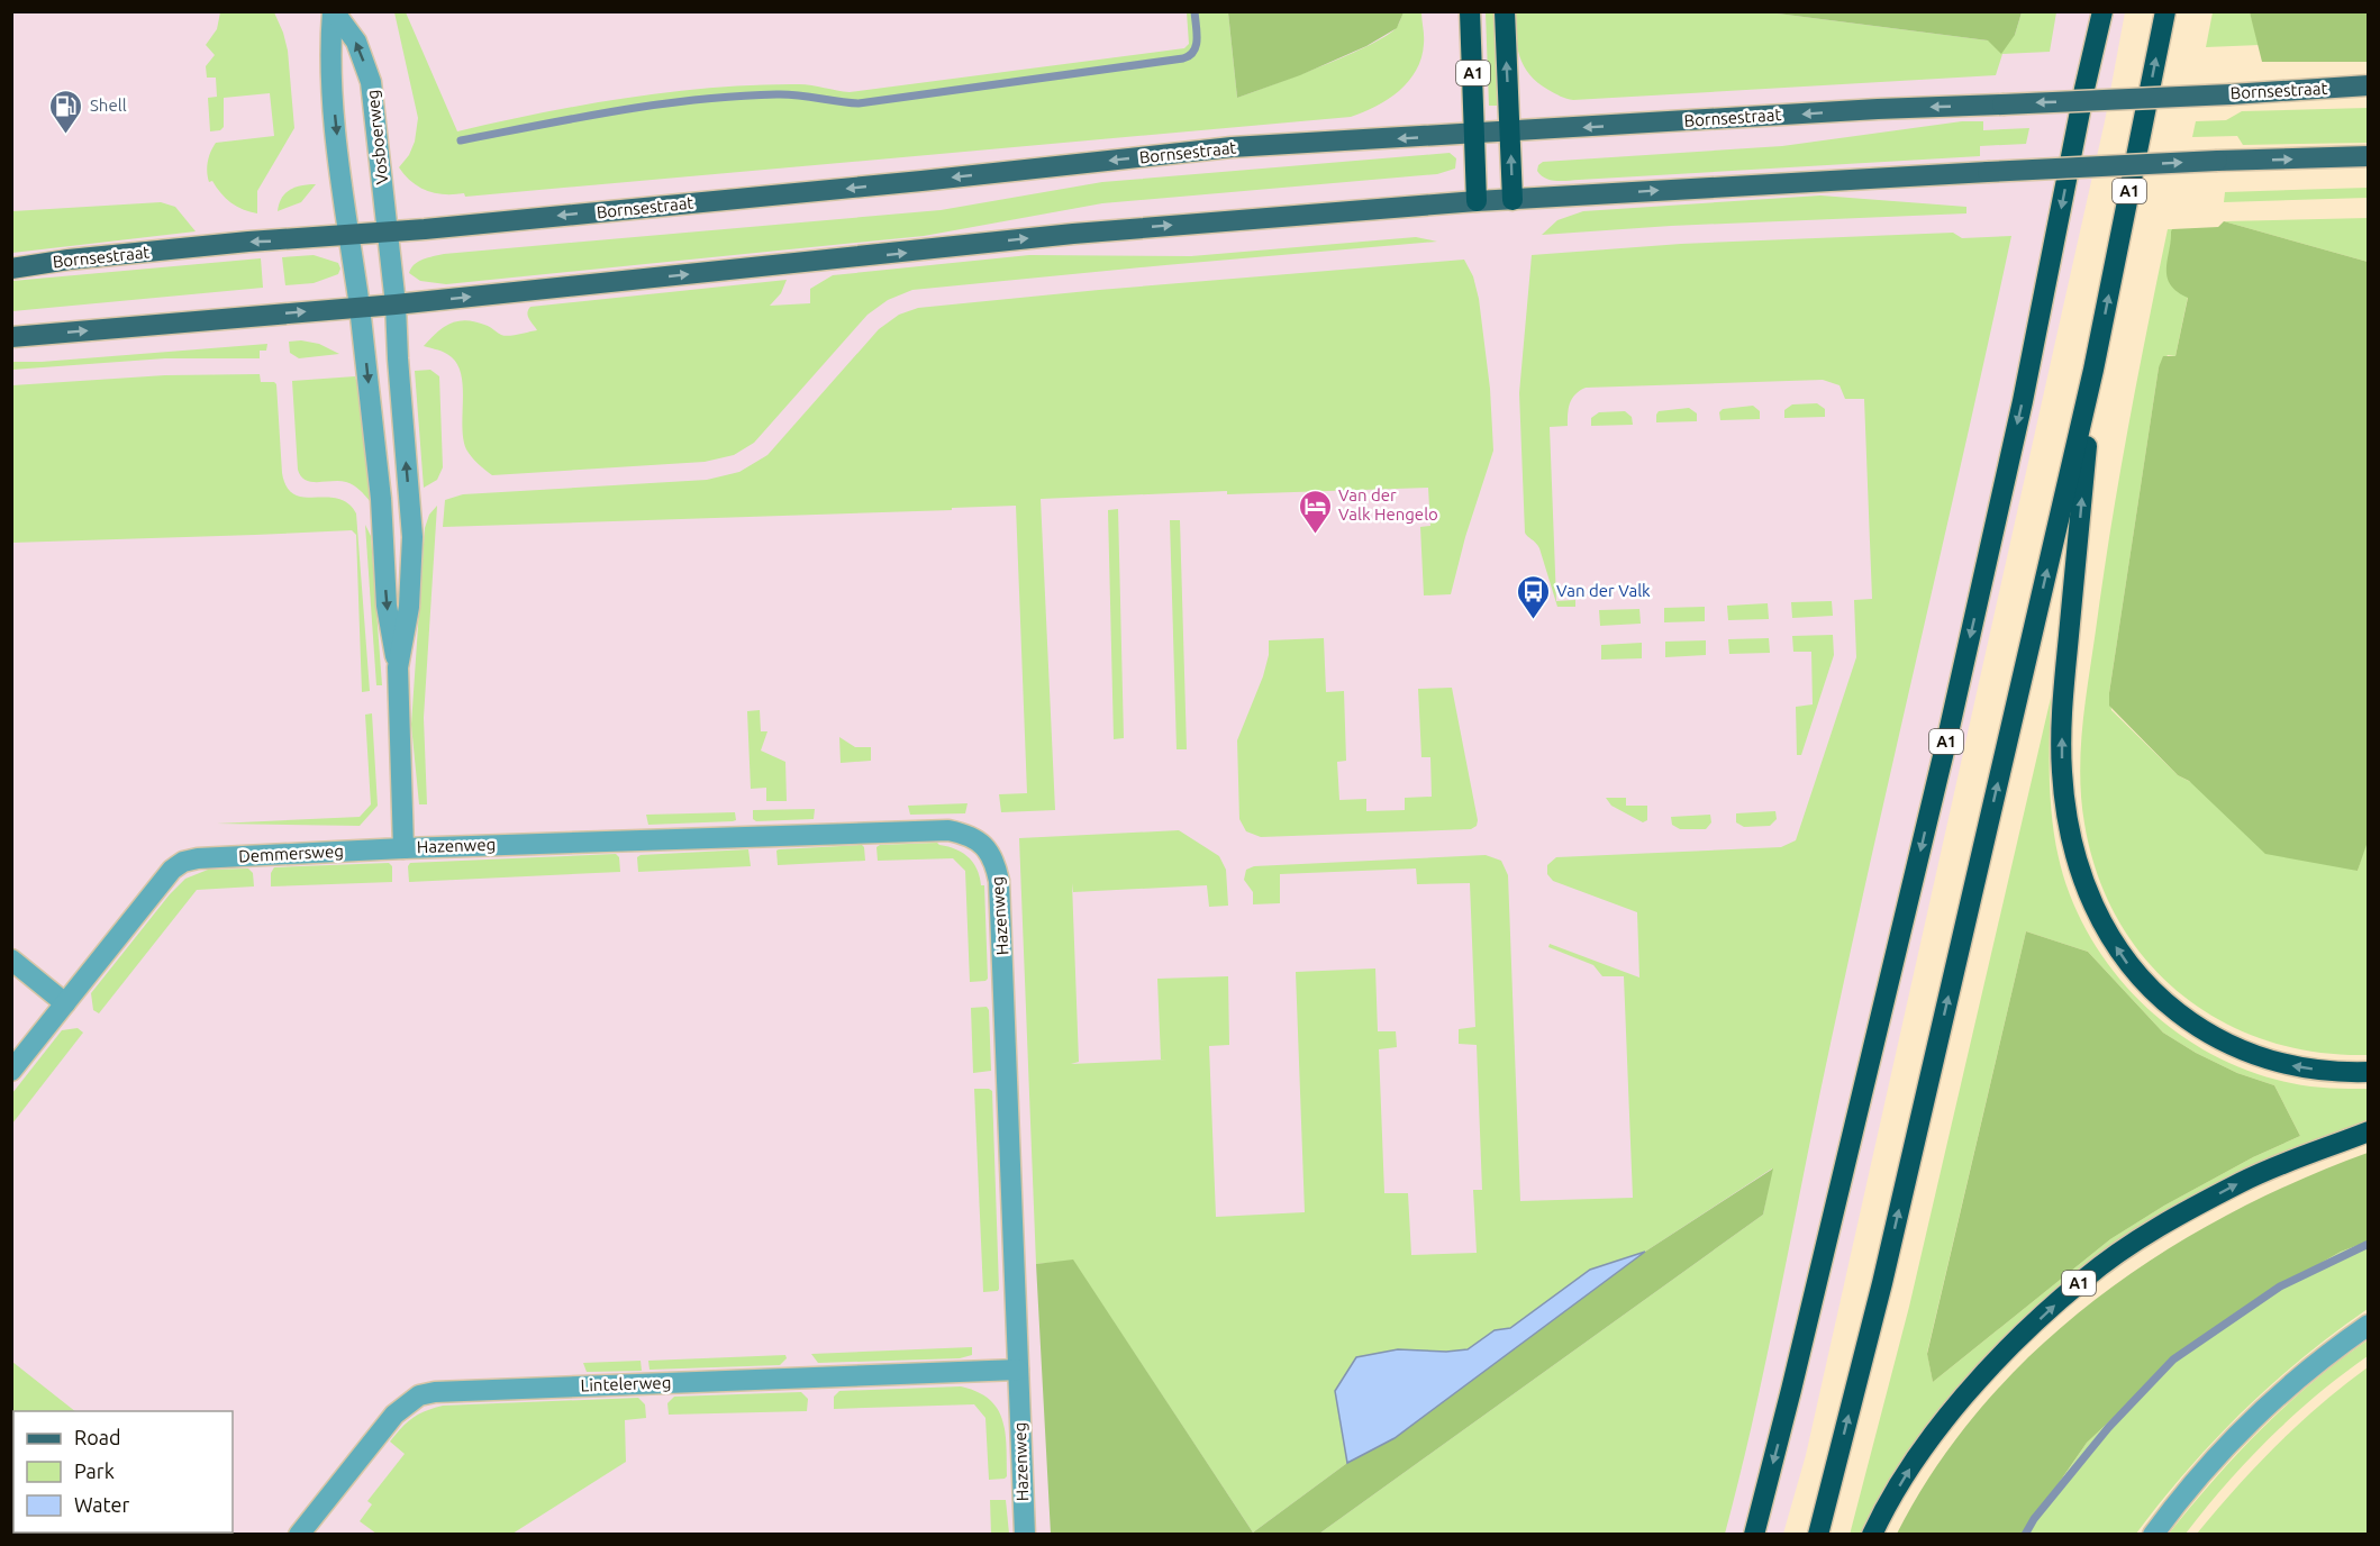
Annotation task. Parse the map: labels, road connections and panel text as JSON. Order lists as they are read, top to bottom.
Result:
{
  "streets": {
    "highway": ["A1"],
    "main road": ["Bornsestraat"],
    "street": [
      "Vosboerweg",
      "Hazenweg",
      "Demmersweg",
      "Lintelerweg"
    ]
  },
  "crossings": [
    ["A1", "Bornsestraat"],
    ["Bornsestraat", "Vosboerweg"],
    ["Hazenweg", "Demmersweg"],
    ["Hazenweg", "Lintelerweg"]
  ],
  "places": {
    "fuel station": ["Shell"],
    "hotel": ["Van der Valk Hengelo"],
    "bus stop": ["Van der Valk"]
  },
  "legend": ["Road", "Park", "Water"]
}
